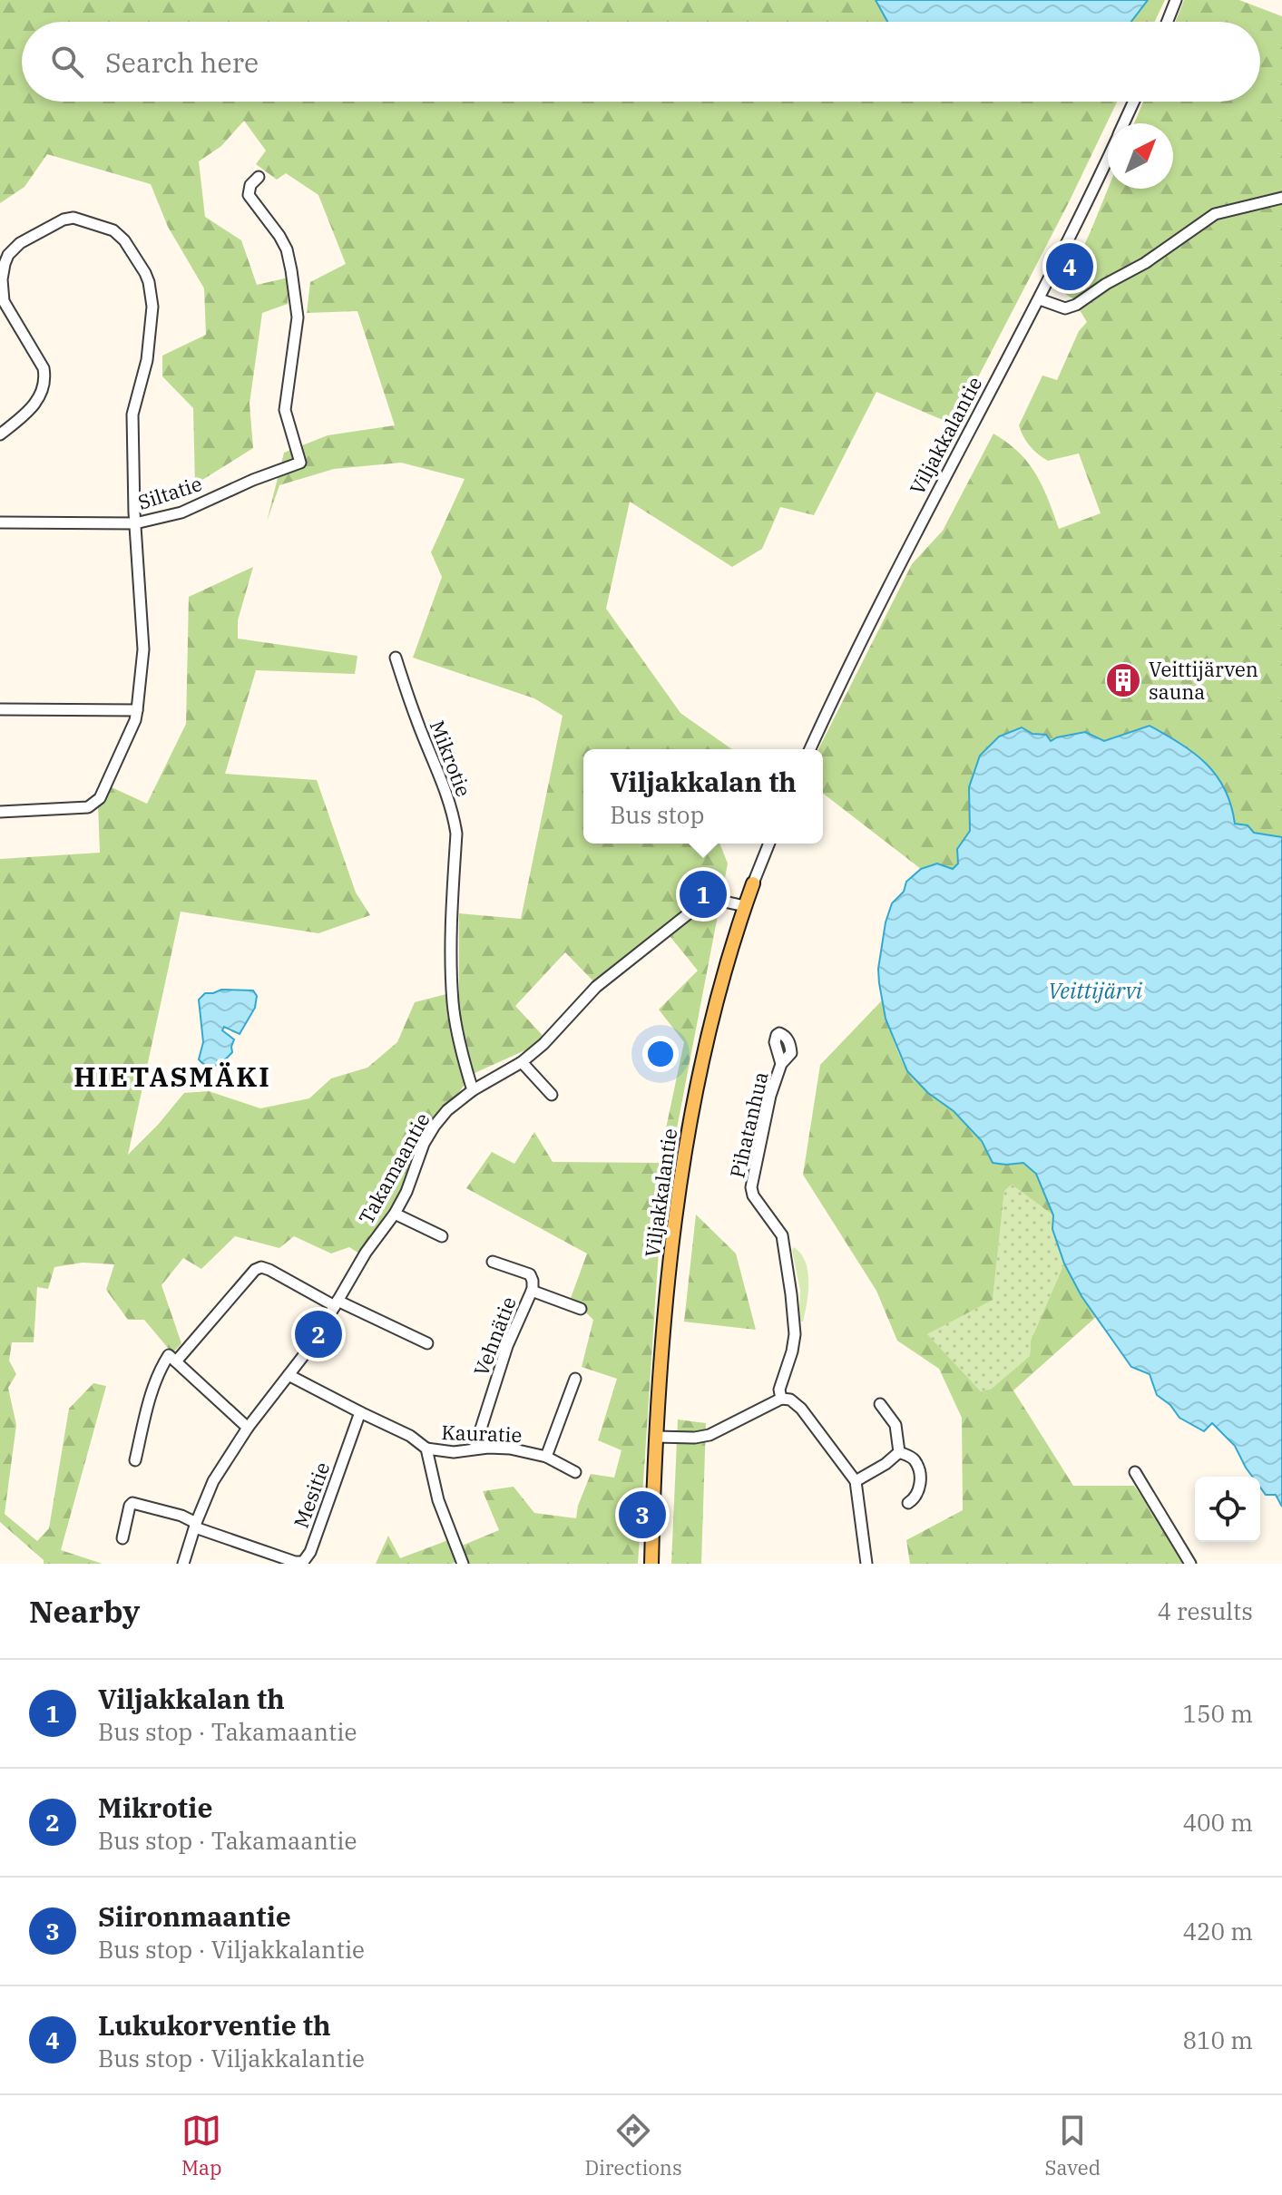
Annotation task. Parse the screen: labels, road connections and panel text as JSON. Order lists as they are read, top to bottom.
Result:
{
  "streets": {
    "main road": ["Viljakkalantie"],
    "street": [
      "Siltatie",
      "Mikrotie",
      "Pihatanhua",
      "Takamaantie",
      "Vehnätie",
      "Kauratie",
      "Mesitie"
    ]
  },
  "crossings": [
    ["Viljakkalantie", "Takamaantie"],
    ["Mikrotie", "Takamaantie"],
    ["Takamaantie", "Mesitie"],
    ["Vehnätie", "Kauratie"]
  ],
  "districts": ["HIETASMÄKI"],
  "water": ["Veittijärvi"],
  "places": {
    "building": ["Veittijärven sauna"]
  },
  "north": "top right",
  "page": {
    "search": "Search here",
    "pins": [
      "4",
      "1",
      "2",
      "3"
    ],
    "popup": ["Viljakkalan th", "Bus stop"],
    "heading": ["Nearby", "4 results"],
    "list": [
      {
        "mark": "1",
        "name": "Viljakkalan th",
        "note": "Bus stop · Takamaantie",
        "value": "150 m"
      },
      {
        "mark": "2",
        "name": "Mikrotie",
        "note": "Bus stop · Takamaantie",
        "value": "400 m"
      },
      {
        "mark": "3",
        "name": "Siironmaantie",
        "note": "Bus stop · Viljakkalantie",
        "value": "420 m"
      },
      {
        "mark": "4",
        "name": "Lukukorventie th",
        "note": "Bus stop · Viljakkalantie",
        "value": "810 m"
      }
    ],
    "nav": ["Map", "Directions", "Saved"]
  }
}
